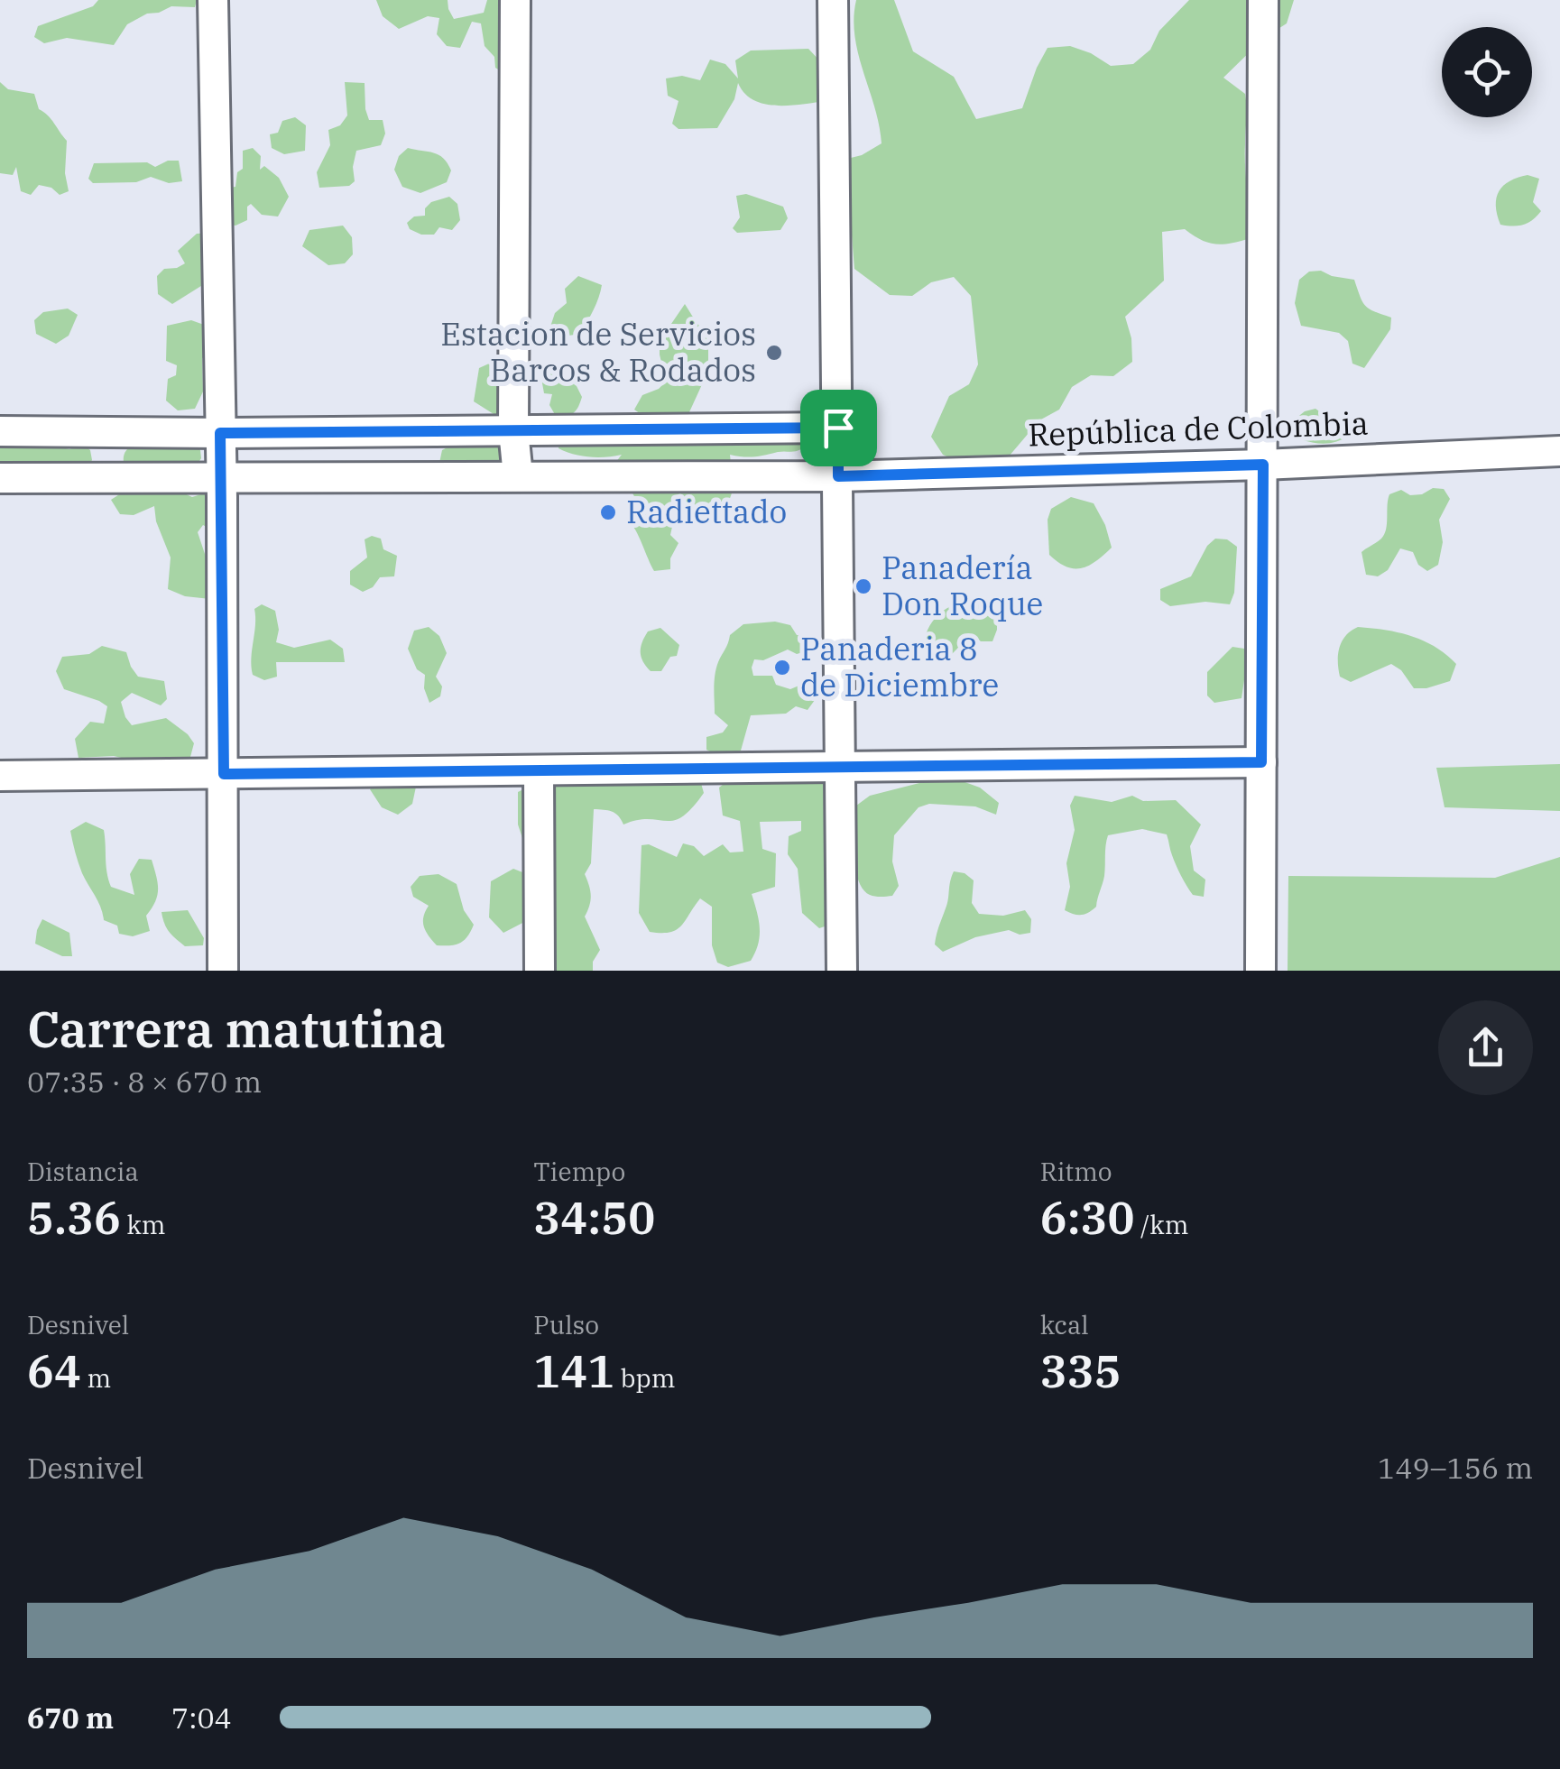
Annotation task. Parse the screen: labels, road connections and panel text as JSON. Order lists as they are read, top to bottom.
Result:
{
  "streets": {
    "street": ["República de Colombia"]
  },
  "places": [
    "Estacion de Servicios Barcos & Rodados",
    "Radiettado",
    "Panadería Don Roque",
    "Panaderia 8 de Diciembre"
  ],
  "page": {
    "heading": ["Carrera matutina", "07:35 · 8 × 670 m"],
    "stats": [
      ["Distancia", "5.36 km"],
      ["Tiempo", "34:50"],
      ["Ritmo", "6:30 /km"],
      ["Desnivel", "64 m"],
      ["Pulso", "141 bpm"],
      ["kcal", "335"]
    ],
    "chart": ["Desnivel", "149–156 m"],
    "list": [
      {
        "name": "670 m",
        "note": "7:04"
      }
    ]
  }
}
